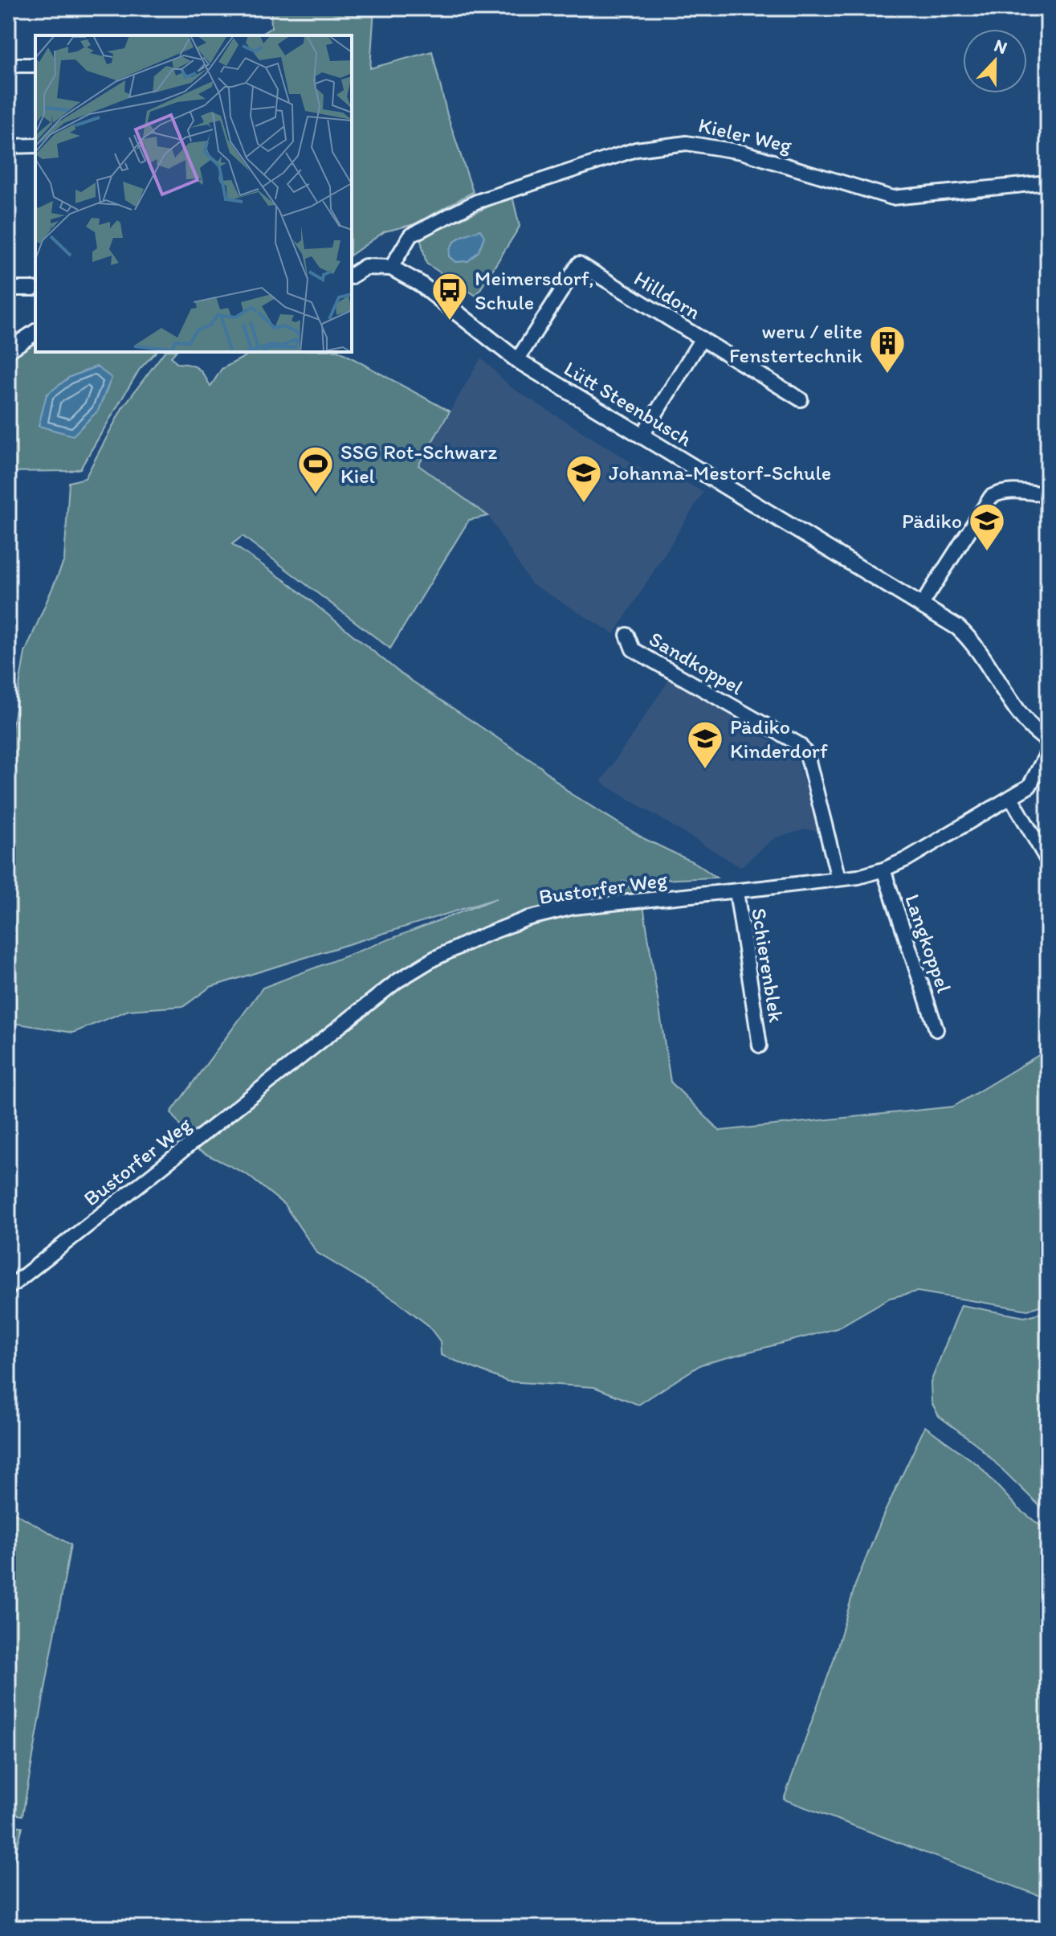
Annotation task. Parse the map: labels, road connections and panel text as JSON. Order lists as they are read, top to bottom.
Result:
{
  "streets": {
    "street": [
      "Kieler Weg",
      "Hilldorn",
      "Lütt Steenbusch",
      "Sandkoppel",
      "Bustorfer Weg",
      "Langkoppel",
      "Schierenblek"
    ]
  },
  "crossings": [
    ["Kieler Weg", "Lütt Steenbusch"],
    ["Hilldorn", "Lütt Steenbusch"],
    ["Sandkoppel", "Bustorfer Weg"],
    ["Bustorfer Weg", "Langkoppel"],
    ["Bustorfer Weg", "Schierenblek"]
  ],
  "places": {
    "bus stop": ["Meimersdorf, Schule"],
    "building": ["weru / elite Fenstertechnik"],
    "sports": ["SSG Rot-Schwarz Kiel"],
    "school or university": ["Johanna-Mestorf-Schule", "Pädiko", "Pädiko Kinderdorf"]
  },
  "north": "top"
}
